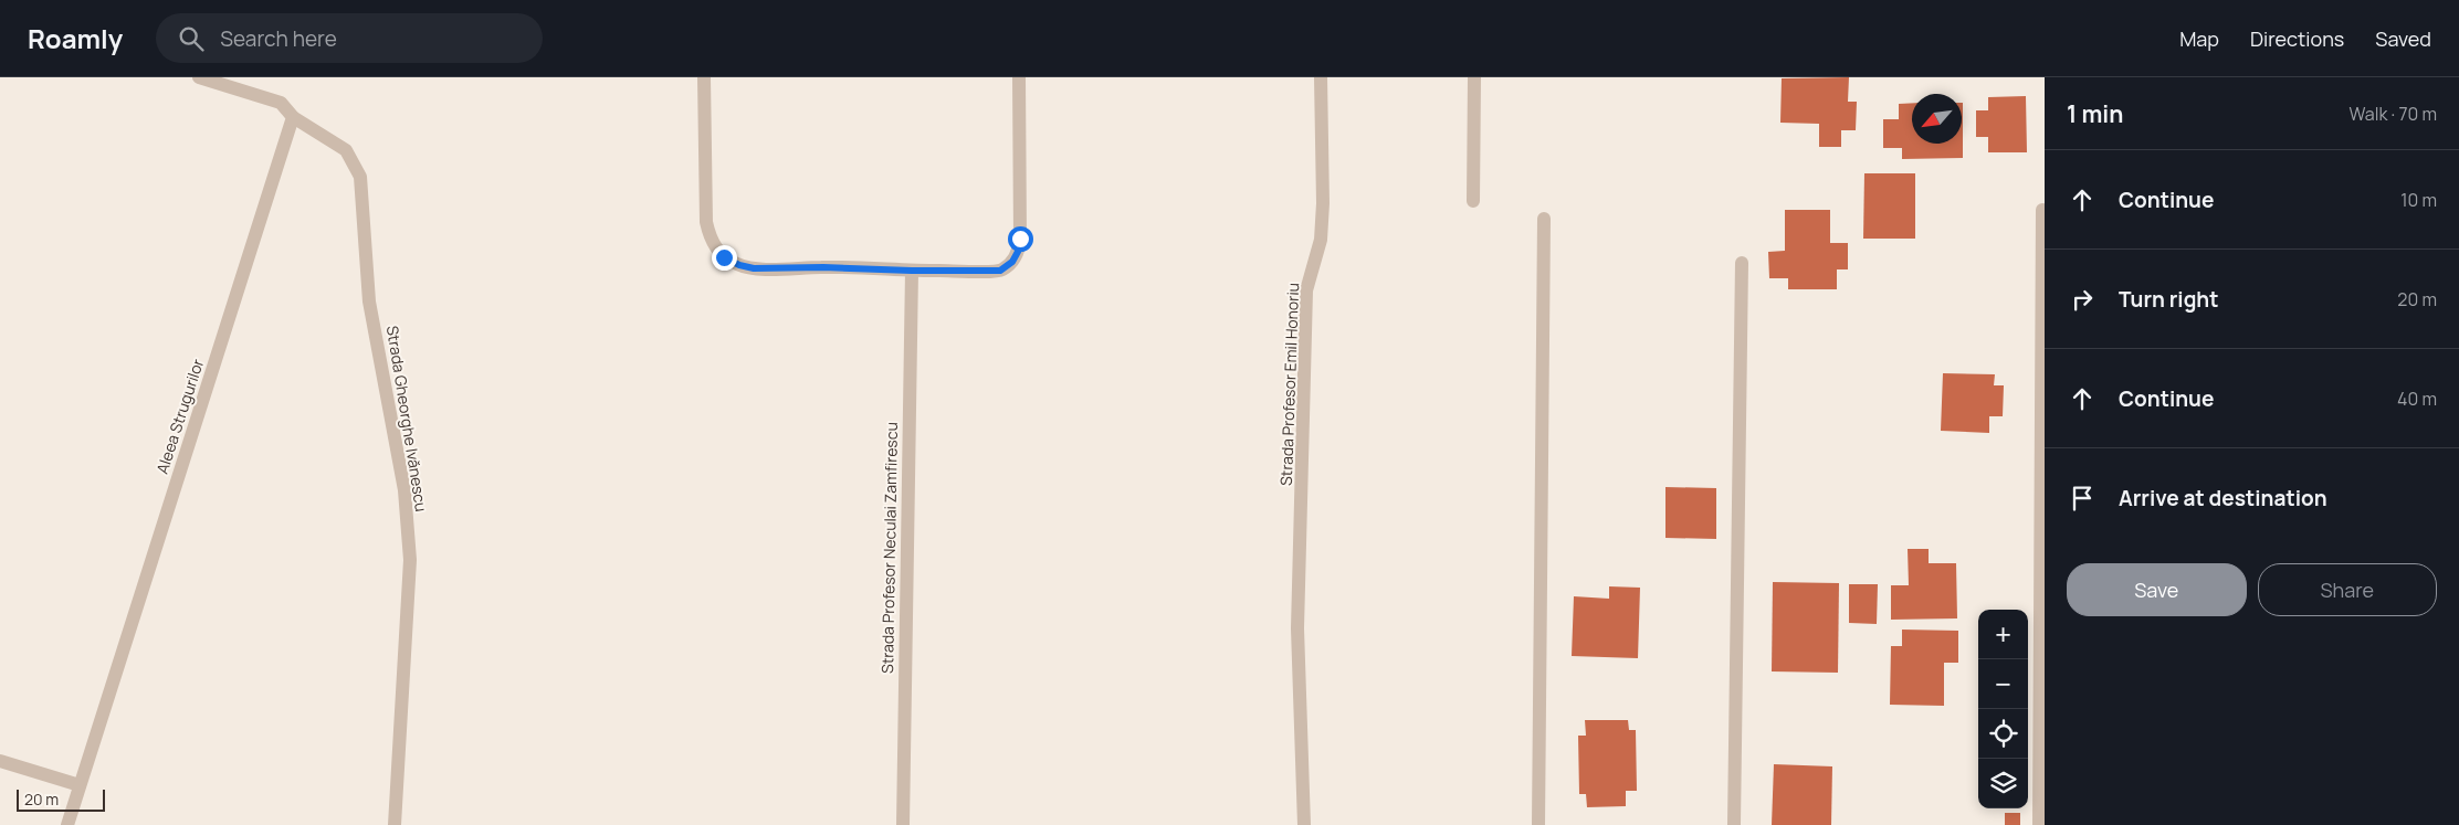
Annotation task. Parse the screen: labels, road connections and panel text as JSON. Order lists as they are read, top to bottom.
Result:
{
  "streets": {
    "street": [
      "Strada Profesor Emil Honoriu",
      "Aleea Strugurilor",
      "Strada Gheorghe Ivănescu",
      "Strada Profesor Neculai Zamfirescu"
    ]
  },
  "crossings": [
    ["Aleea Strugurilor", "Strada Gheorghe Ivănescu"]
  ],
  "scale_bar": "20 m",
  "north": "bottom left",
  "page": {
    "header": "Roamly",
    "search": "Search here",
    "nav": ["Map", "Directions", "Saved"],
    "heading": ["1 min", "Walk · 70 m"],
    "list": [
      ["Continue", "10 m"],
      ["Turn right", "20 m"],
      ["Continue", "40 m"],
      "Arrive at destination"
    ],
    "buttons": ["Save", "Share"],
    "map_buttons": ["+", "−"],
    "scale": "20 m"
  }
}
